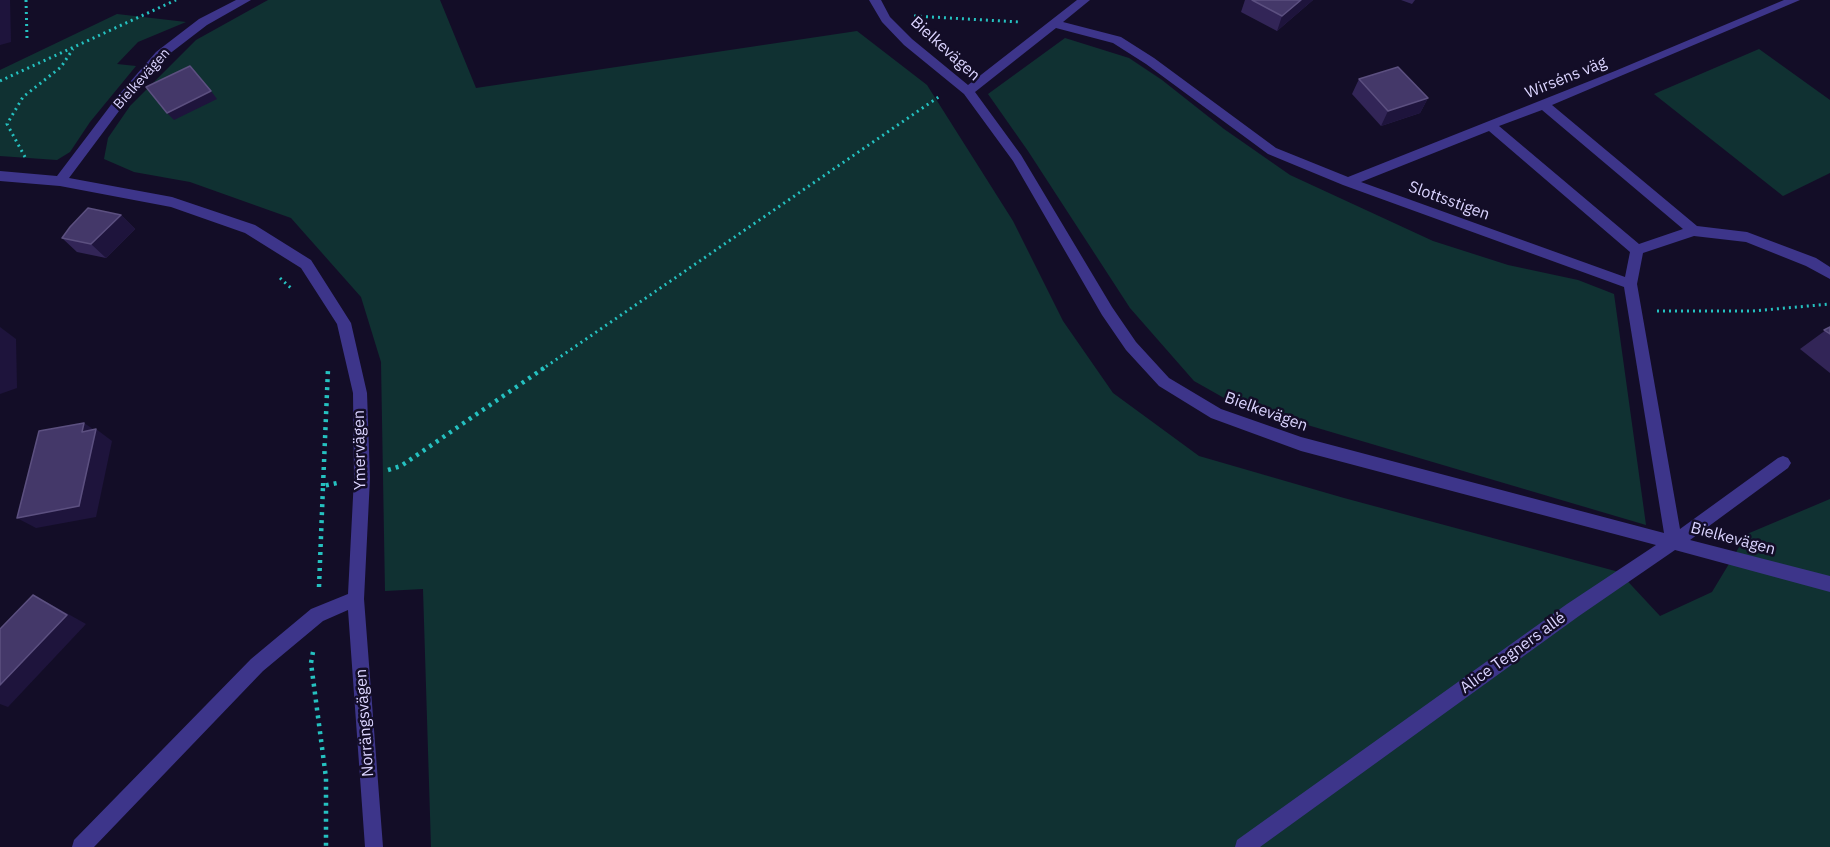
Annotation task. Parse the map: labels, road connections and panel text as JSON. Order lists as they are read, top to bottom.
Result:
{
  "streets": {
    "street": [
      "Bielkevägen",
      "Wirséns väg",
      "Slottsstigen",
      "Ymervägen",
      "Alice Tegners allé",
      "Norrängsvägen"
    ]
  },
  "crossings": [
    ["Bielkevägen", "Ymervägen"],
    ["Bielkevägen", "Alice Tegners allé"],
    ["Wirséns väg", "Slottsstigen"],
    ["Ymervägen", "Norrängsvägen"]
  ]
}
